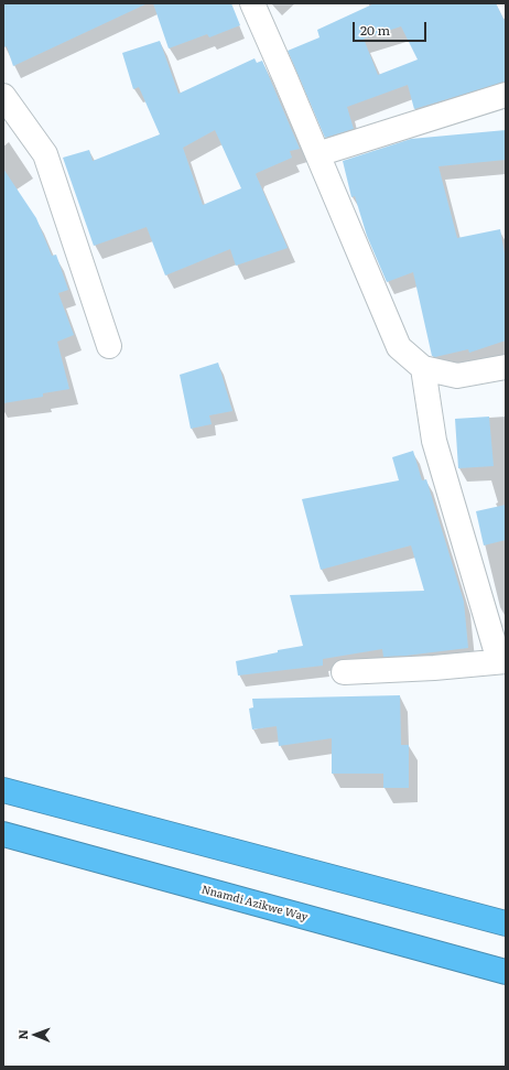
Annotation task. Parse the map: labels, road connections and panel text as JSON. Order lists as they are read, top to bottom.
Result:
{
  "streets": {
    "highway": ["Nnamdi Azikwe Way"]
  },
  "scale_bar": "20 m",
  "north": "left"
}
